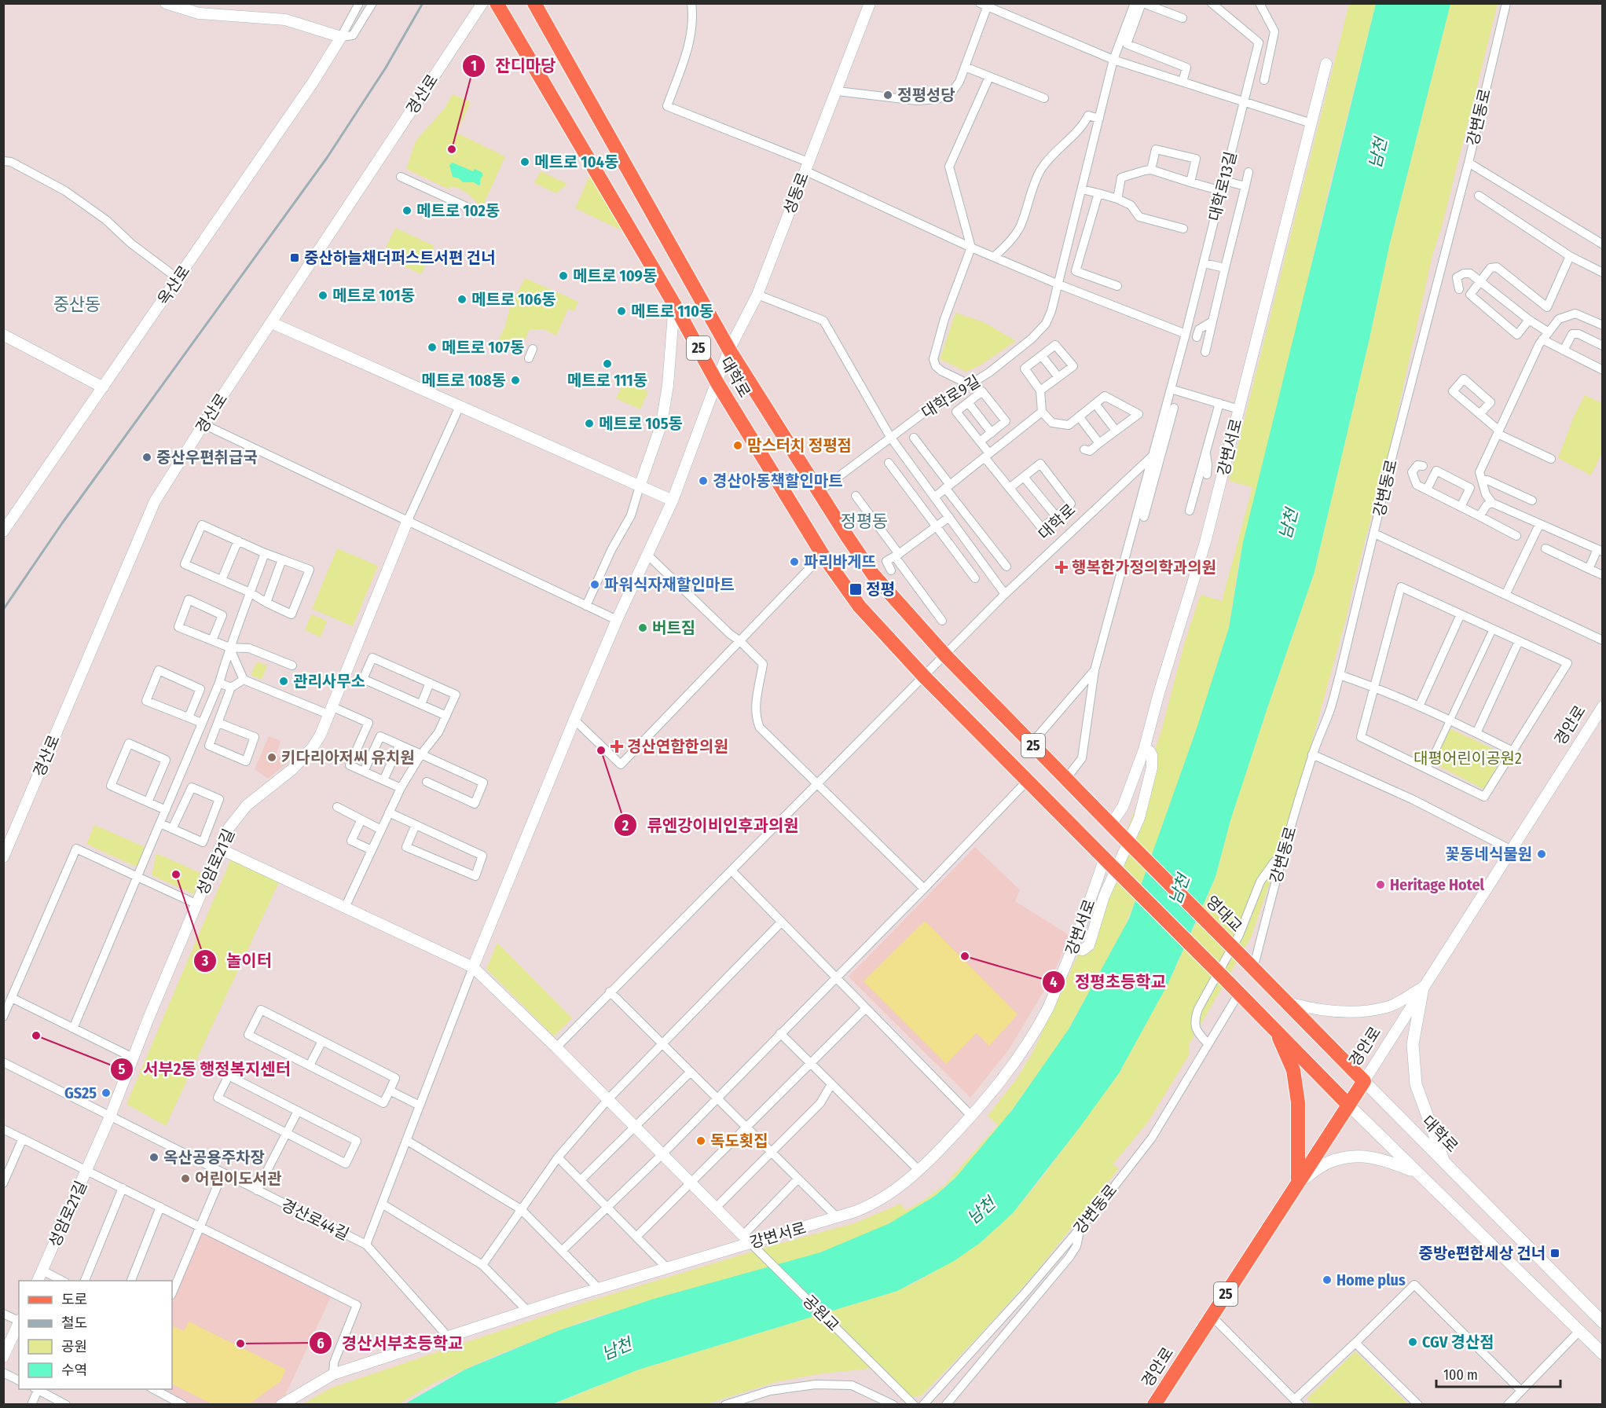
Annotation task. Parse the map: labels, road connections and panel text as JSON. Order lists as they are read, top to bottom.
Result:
{
  "streets": {
    "main road": [
      "25",
      "대학로",
      "경안로",
      "영대교"
    ],
    "street": [
      "경산로",
      "강변동로",
      "대학로13길",
      "성동로",
      "옥산로",
      "대학로9길",
      "강변서로",
      "성암로21길",
      "경산로44길",
      "공원교"
    ]
  },
  "crossings": [
    ["강변동로", "대학로"],
    ["강변동로", "영대교"],
    ["대학로13길", "대학로"],
    ["성동로", "대학로"],
    ["대학로", "대학로9길"],
    ["대학로", "강변서로"],
    ["대학로", "경안로"],
    ["대학로", "영대교"],
    ["강변서로", "경산로44길"],
    ["강변서로", "공원교"],
    ["성암로21길", "경산로44길"]
  ],
  "districts": ["중산동", "정평동"],
  "water": ["남천"],
  "parks": ["대평어린이공원2"],
  "places": {
    "other": [
      "정평성당",
      "잔디마당",
      "메트로 104동",
      "메트로 102동",
      "메트로 109동",
      "메트로 101동",
      "메트로 106동",
      "메트로 110동",
      "메트로 107동",
      "메트로 111동",
      "메트로 108동",
      "메트로 105동",
      "맘스터치 정평점",
      "중산우편취급국",
      "경산아동책할인마트",
      "파리바게뜨",
      "파워식자재할인마트",
      "버트짐",
      "관리사무소",
      "류엔강이비인후과의원",
      "키다리아저씨 유치원",
      "꽃동네식물원",
      "놀이터",
      "Heritage Hotel",
      "정평초등학교",
      "서부2동 행정복지센터",
      "GS25",
      "독도횟집",
      "옥산공용주차장",
      "어린이도서관",
      "Home plus",
      "CGV 경산점",
      "경산서부초등학교"
    ],
    "transit": ["중산하늘채더퍼스트서편 건너", "정평", "중방e편한세상 건너"],
    "health": ["행복한가정의학과의원", "경산연합한의원"]
  },
  "legend": [
    "도로",
    "철도",
    "공원",
    "수역"
  ],
  "scale_bar": "100 m"
}
